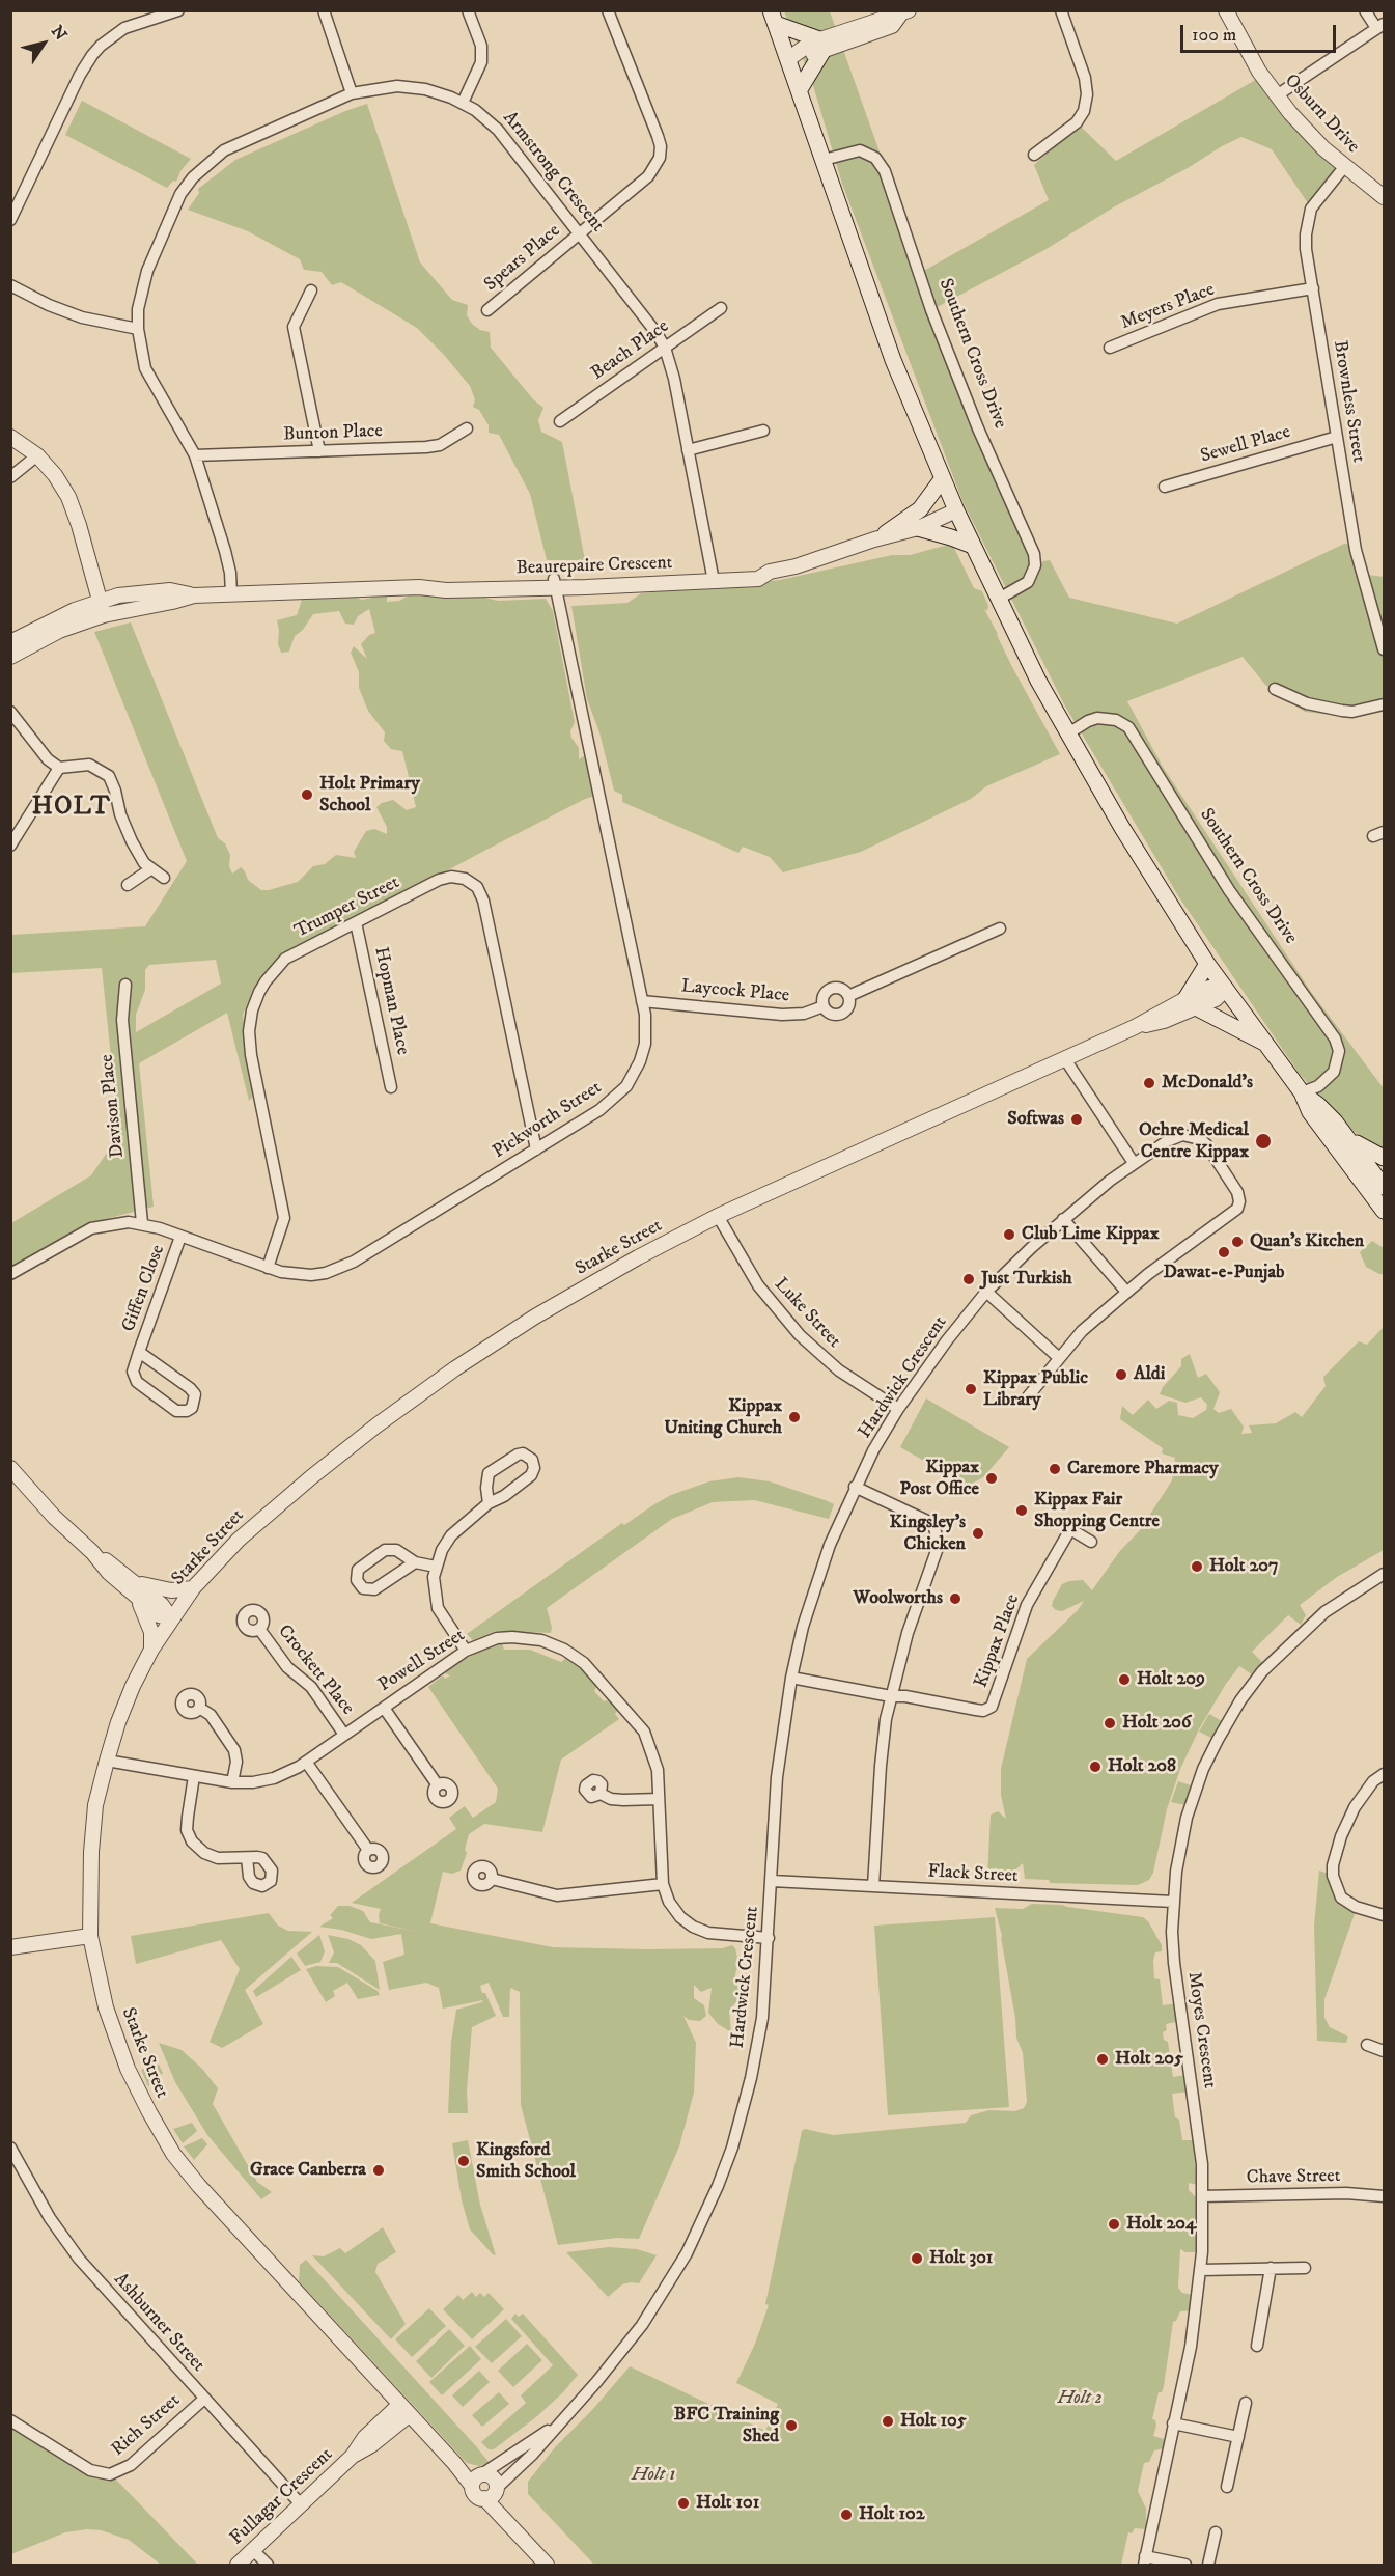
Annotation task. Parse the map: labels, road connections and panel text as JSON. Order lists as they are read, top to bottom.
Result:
{
  "streets": {
    "street": [
      "Osburn Drive",
      "Armstrong Crescent",
      "Spears Place",
      "Meyers Place",
      "Beach Place",
      "Southern Cross Drive",
      "Brownless Street",
      "Bunton Place",
      "Sewell Place",
      "Beaurepaire Crescent",
      "Trumper Street",
      "Laycock Place",
      "Hopman Place",
      "Davison Place",
      "Pickworth Street",
      "Starke Street",
      "Giffen Close",
      "Luke Street",
      "Hardwick Crescent",
      "Kippax Place",
      "Powell Street",
      "Crockett Place",
      "Flack Street",
      "Moyes Crescent",
      "Chave Street",
      "Ashburner Street",
      "Rich Street",
      "Fullagar Crescent"
    ]
  },
  "crossings": [
    ["Osburn Drive", "Brownless Street"],
    ["Armstrong Crescent", "Spears Place"],
    ["Armstrong Crescent", "Beach Place"],
    ["Armstrong Crescent", "Bunton Place"],
    ["Armstrong Crescent", "Beaurepaire Crescent"],
    ["Meyers Place", "Brownless Street"],
    ["Brownless Street", "Sewell Place"],
    ["Beaurepaire Crescent", "Pickworth Street"],
    ["Trumper Street", "Hopman Place"],
    ["Trumper Street", "Pickworth Street"],
    ["Laycock Place", "Pickworth Street"],
    ["Davison Place", "Pickworth Street"],
    ["Pickworth Street", "Giffen Close"],
    ["Starke Street", "Luke Street"],
    ["Starke Street", "Hardwick Crescent"],
    ["Starke Street", "Powell Street"],
    ["Starke Street", "Fullagar Crescent"],
    ["Luke Street", "Hardwick Crescent"],
    ["Hardwick Crescent", "Kippax Place"],
    ["Hardwick Crescent", "Powell Street"],
    ["Hardwick Crescent", "Flack Street"],
    ["Powell Street", "Crockett Place"],
    ["Flack Street", "Moyes Crescent"],
    ["Moyes Crescent", "Chave Street"],
    ["Ashburner Street", "Rich Street"],
    ["Ashburner Street", "Fullagar Crescent"]
  ],
  "districts": ["HOLT"],
  "parks": ["Holt 2", "Holt 1"],
  "places": [
    "Holt Primary School",
    "McDonald's",
    "Softwas",
    "Ochre Medical Centre Kippax",
    "Club Lime Kippax",
    "Quan's Kitchen",
    "Dawat-e-Punjab",
    "Just Turkish",
    "Aldi",
    "Kippax Public Library",
    "Kippax Uniting Church",
    "Caremore Pharmacy",
    "Kippax Post Office",
    "Kippax Fair Shopping Centre",
    "Kingsley's Chicken",
    "Holt 207",
    "Woolworths",
    "Holt 209",
    "Holt 206",
    "Holt 208",
    "Holt 205",
    "Kingsford Smith School",
    "Grace Canberra",
    "Holt 204",
    "Holt 301",
    "Holt 105",
    "BFC Training Shed",
    "Holt 101",
    "Holt 102"
  ],
  "scale_bar": "100 m",
  "north": "top right"
}
